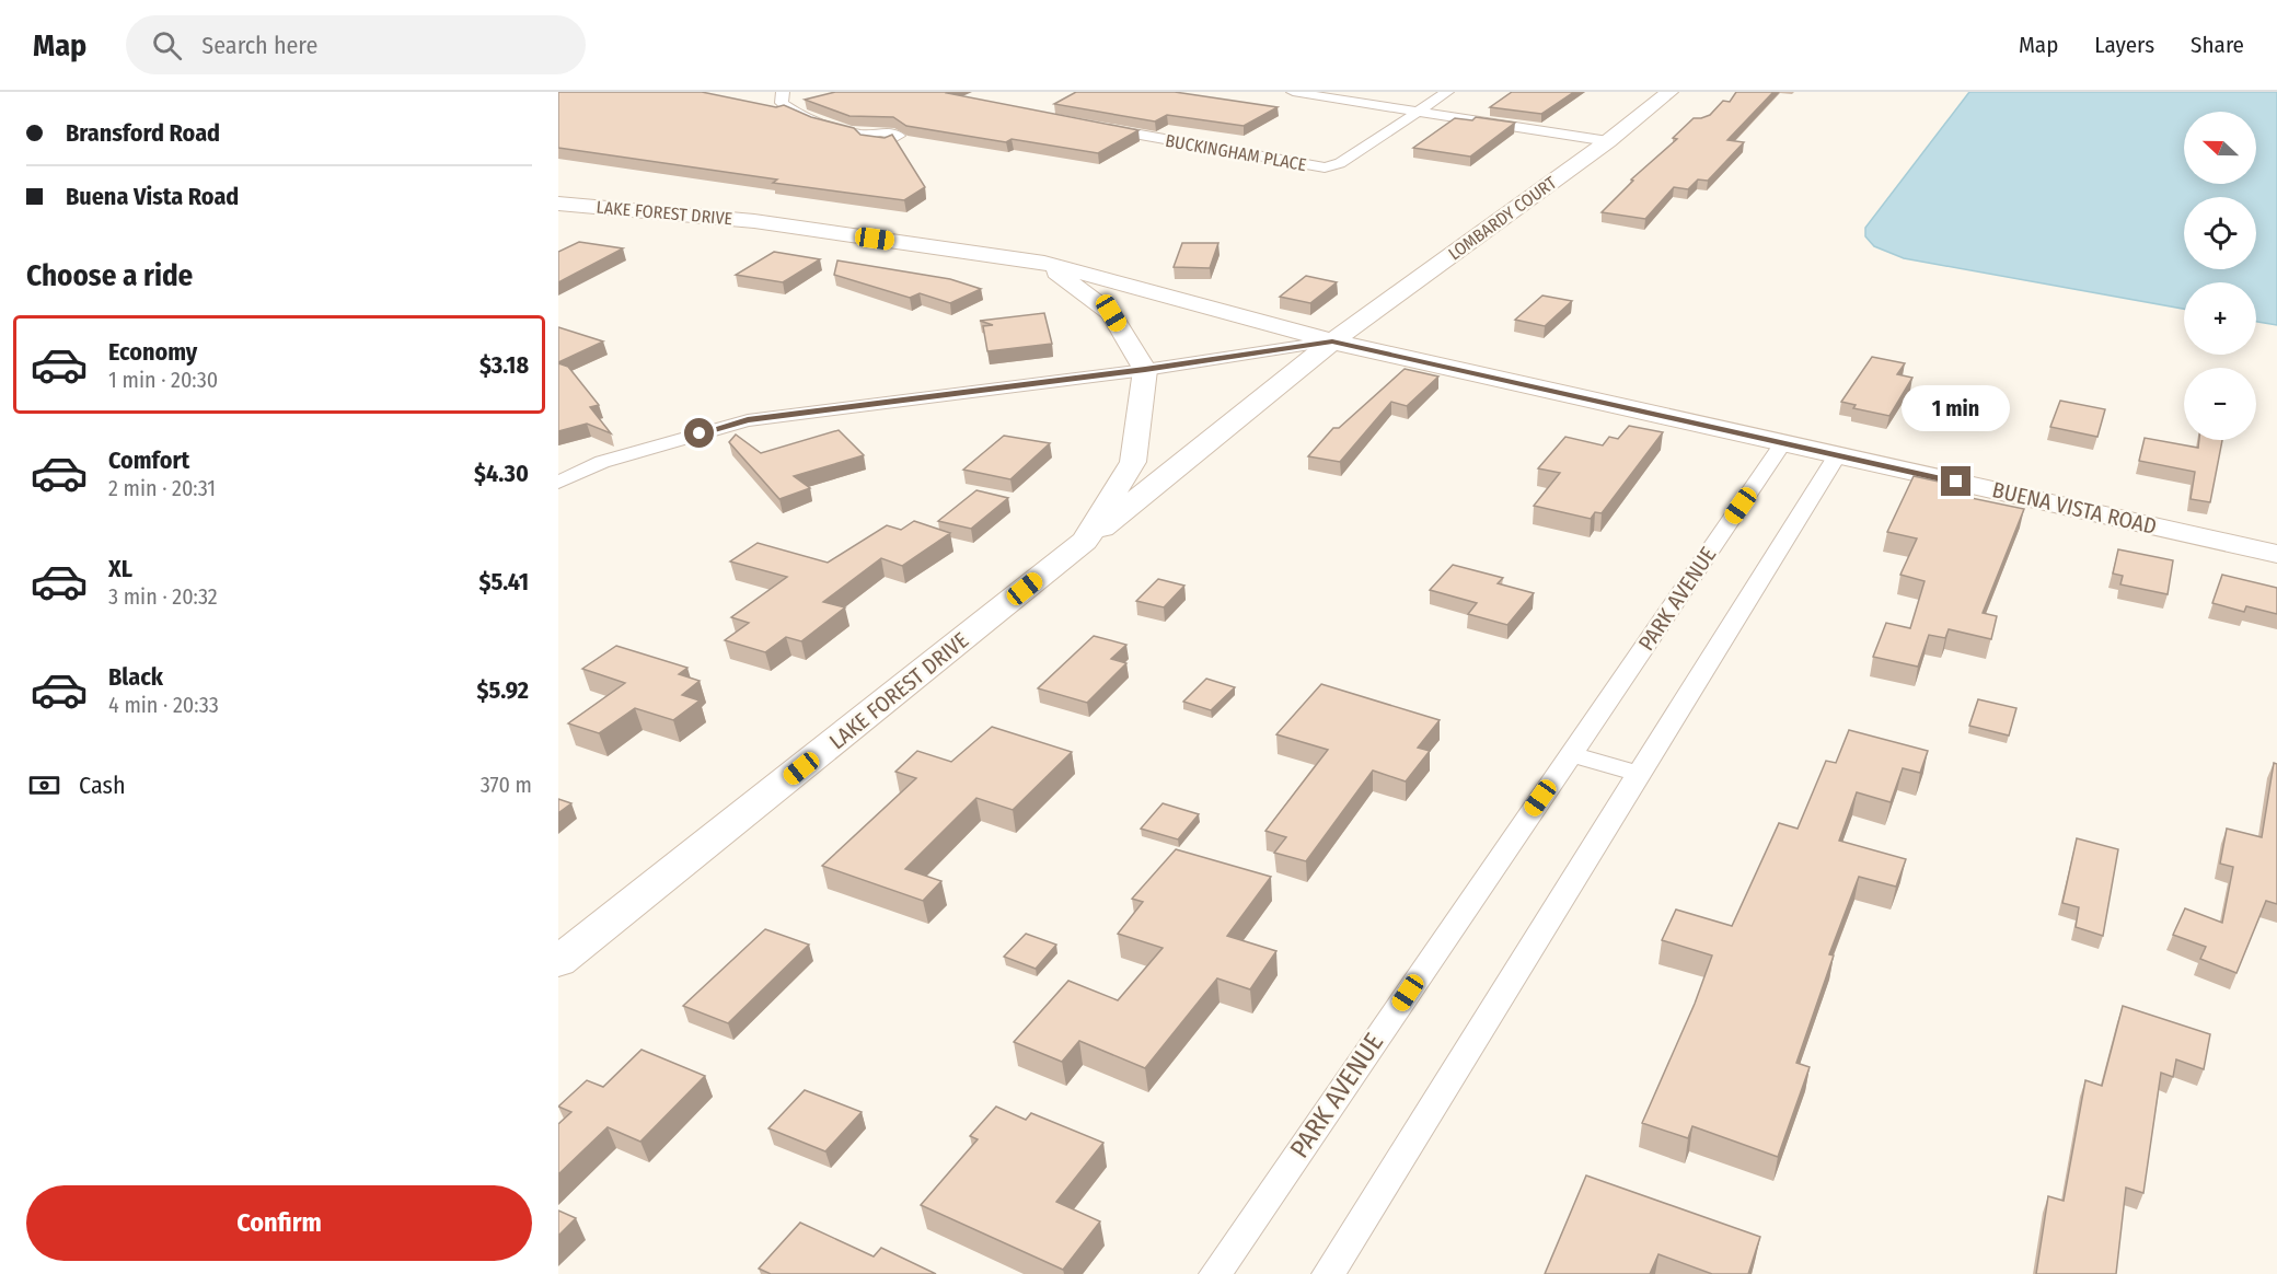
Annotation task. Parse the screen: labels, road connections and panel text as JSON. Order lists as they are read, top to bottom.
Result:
{
  "streets": {
    "street": [
      "BUCKINGHAM PLACE",
      "LAKE FOREST DRIVE",
      "LOMBARDY COURT",
      "BUENA VISTA ROAD",
      "PARK AVENUE"
    ]
  },
  "crossings": [
    ["LAKE FOREST DRIVE", "LOMBARDY COURT"],
    ["LAKE FOREST DRIVE", "BUENA VISTA ROAD"],
    ["LOMBARDY COURT", "BUENA VISTA ROAD"],
    ["BUENA VISTA ROAD", "PARK AVENUE"]
  ],
  "north": "left",
  "page": {
    "header": "Map",
    "search": "Search here",
    "nav": ["Map", "Layers", "Share"],
    "banner": ["Bransford Road", "Buena Vista Road"],
    "map_buttons": ["+", "−"],
    "heading": "Choose a ride",
    "list": [
      {
        "name": "Economy",
        "note": "1 min · 20:30",
        "value": "$3.18"
      },
      {
        "name": "Comfort",
        "note": "2 min · 20:31",
        "value": "$4.30"
      },
      {
        "name": "XL",
        "note": "3 min · 20:32",
        "value": "$5.41"
      },
      {
        "name": "Black",
        "note": "4 min · 20:33",
        "value": "$5.92"
      }
    ],
    "bubble": "1 min",
    "pay": ["Cash", "370 m"],
    "buttons": "Confirm"
  }
}
